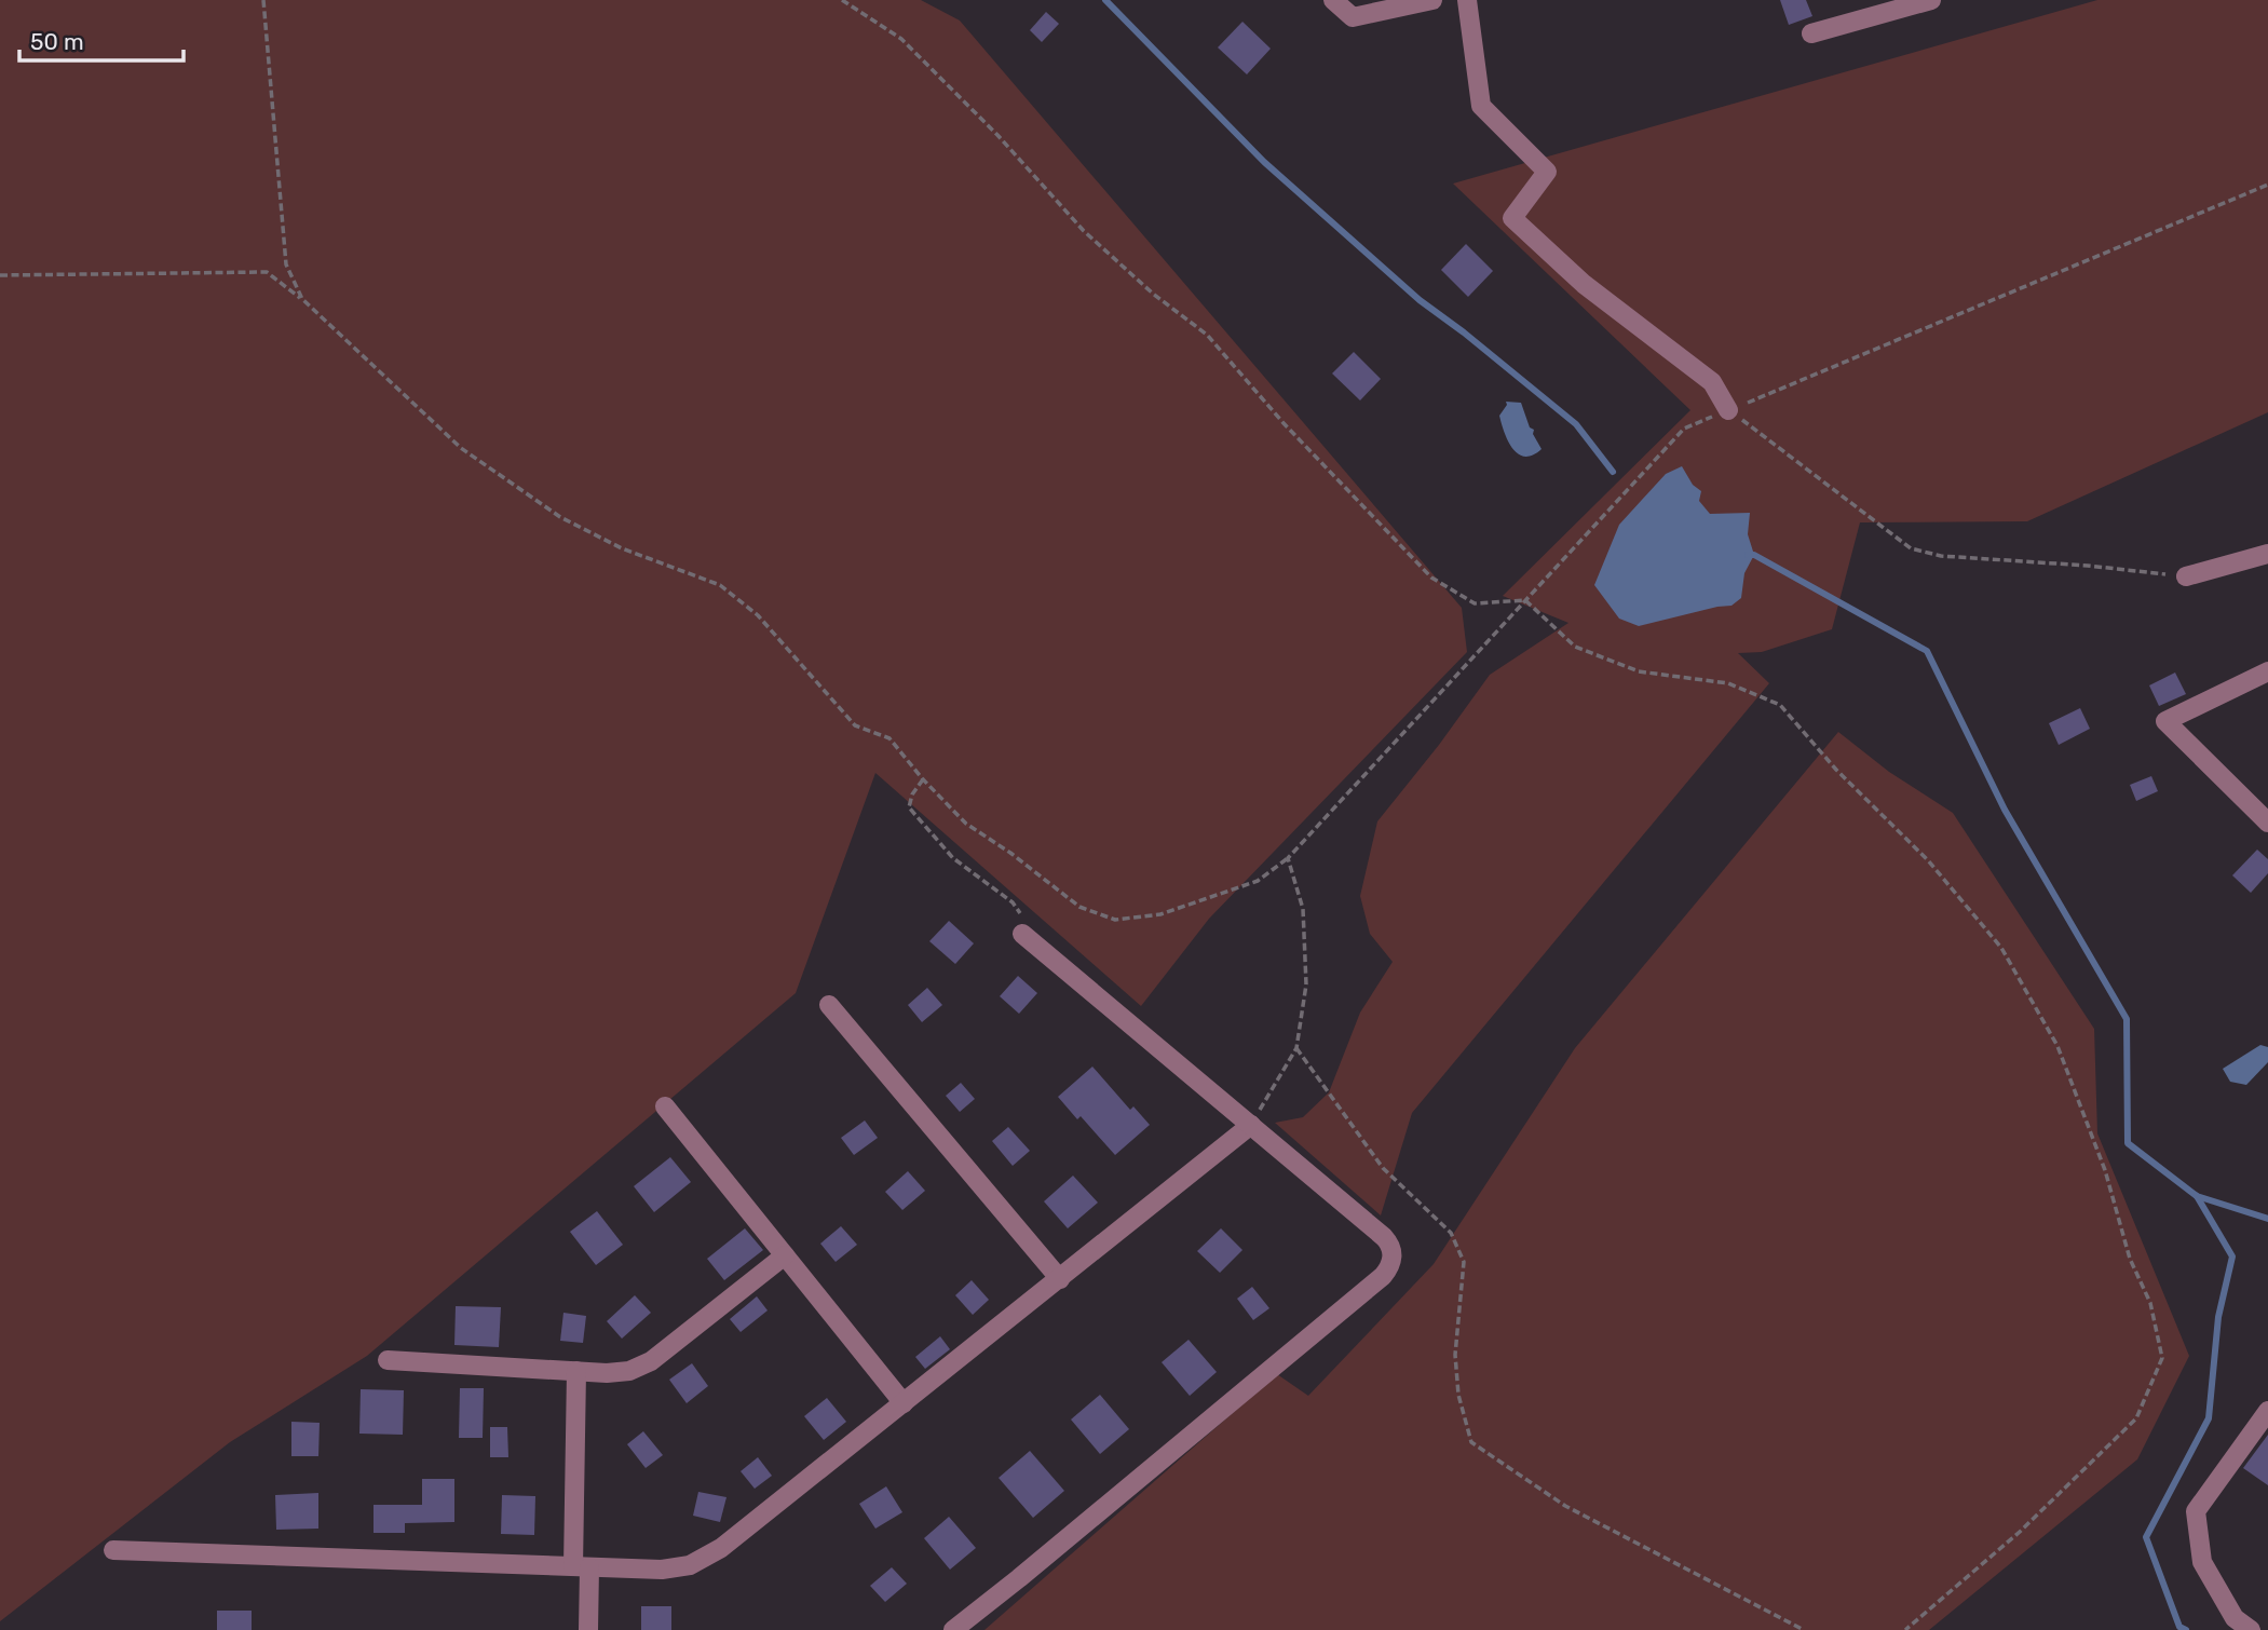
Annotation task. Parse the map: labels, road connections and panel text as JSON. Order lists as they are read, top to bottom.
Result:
{
  "scale_bar": "50 m"
}
